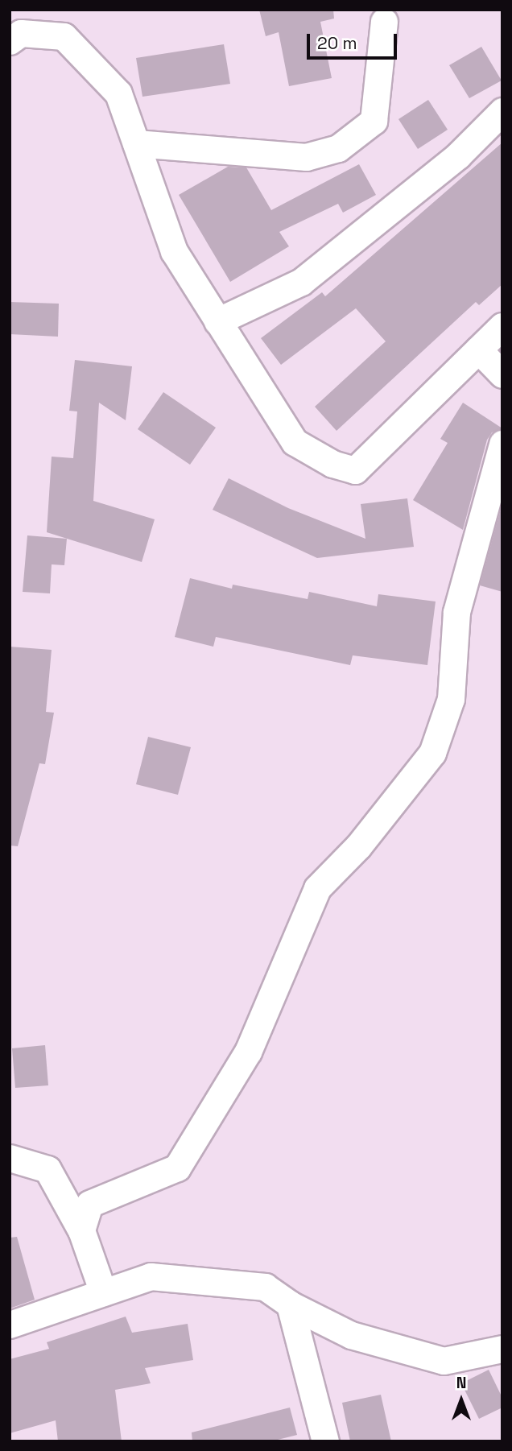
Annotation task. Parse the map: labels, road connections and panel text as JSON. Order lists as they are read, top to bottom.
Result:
{
  "scale_bar": "20 m",
  "north": "top"
}
